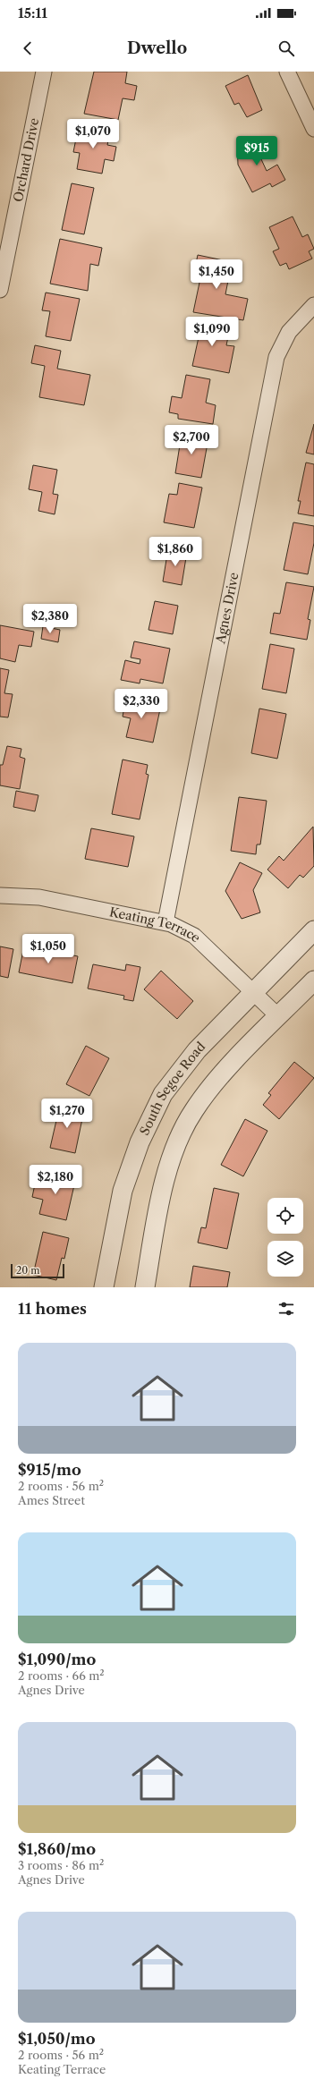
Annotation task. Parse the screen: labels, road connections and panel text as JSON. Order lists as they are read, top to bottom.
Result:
{
  "streets": {
    "street": [
      "Orchard Drive",
      "Agnes Drive",
      "Keating Terrace",
      "South Segoe Road"
    ]
  },
  "crossings": [
    ["Agnes Drive", "Keating Terrace"],
    ["Keating Terrace", "South Segoe Road"]
  ],
  "scale_bar": "20 m",
  "page": {
    "status": "15:11",
    "header": "Dwello",
    "price": [
      "$1,070",
      "$915",
      "$1,450",
      "$1,090",
      "$2,700",
      "$1,860",
      "$2,380",
      "$2,330",
      "$1,050",
      "$1,270",
      "$2,180"
    ],
    "scale": "20 m",
    "heading": "11 homes",
    "list": [
      {
        "name": "$915/mo",
        "note": "2 rooms · 56 m² · Ames Street"
      },
      {
        "name": "$1,090/mo",
        "note": "2 rooms · 66 m² · Agnes Drive"
      },
      {
        "name": "$1,860/mo",
        "note": "3 rooms · 86 m² · Agnes Drive"
      },
      {
        "name": "$1,050/mo",
        "note": "2 rooms · 56 m² · Keating Terrace"
      }
    ]
  }
}
